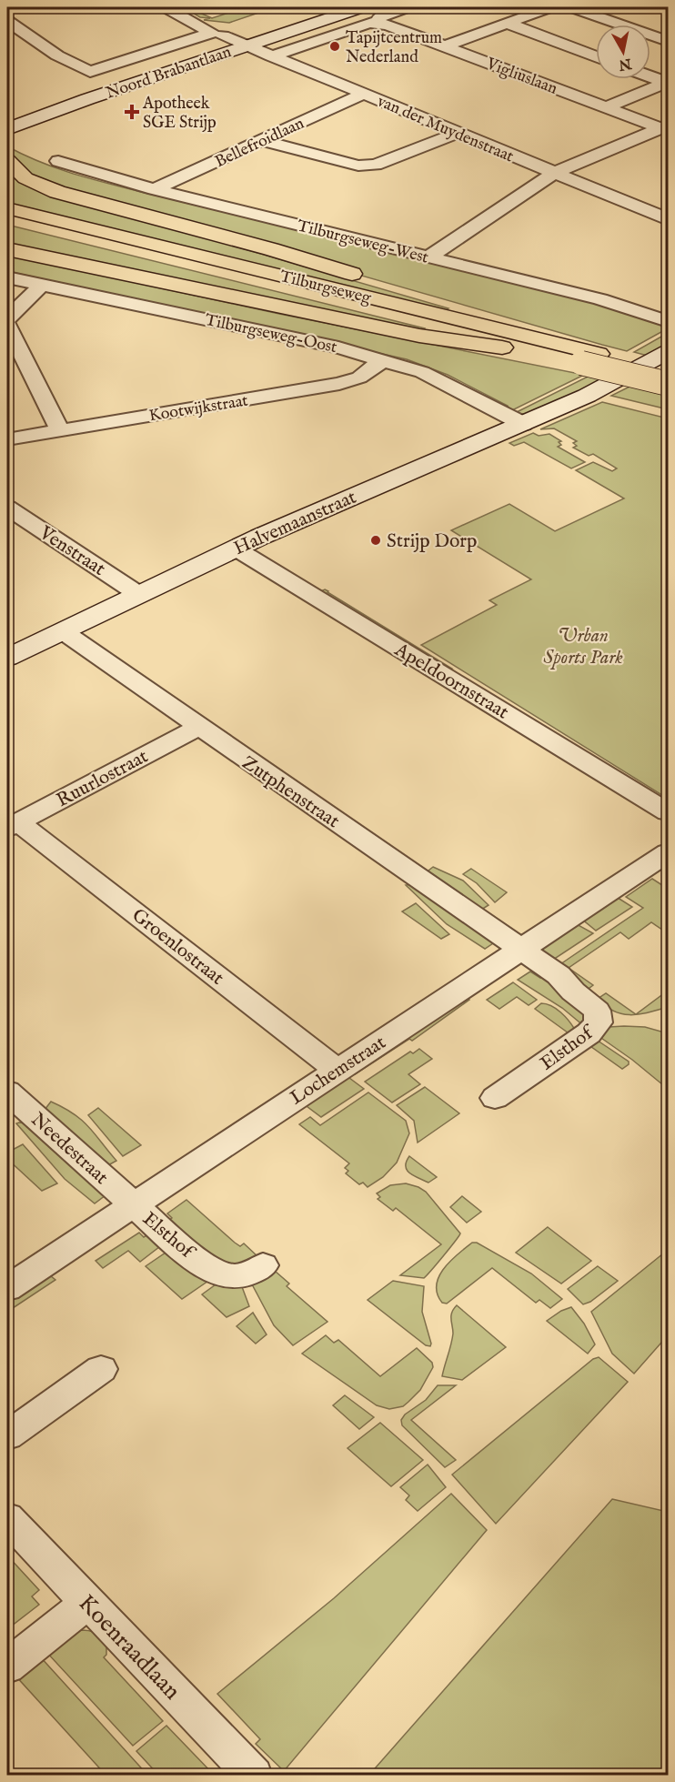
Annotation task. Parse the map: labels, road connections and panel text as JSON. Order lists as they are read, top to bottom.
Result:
{
  "streets": {
    "highway": ["Tilburgseweg"],
    "main road": ["Noord Brabantlaan", "Halvemaanstraat"],
    "street": [
      "Vigliuslaan",
      "van der Muydenstraat",
      "Bellefroidlaan",
      "Tilburgseweg-West",
      "Tilburgseweg-Oost",
      "Kootwijkstraat",
      "Venstraat",
      "Apeldoornstraat",
      "Ruurlostraat",
      "Zutphenstraat",
      "Groenlostraat",
      "Elsthof",
      "Lochemstraat",
      "Needestraat",
      "Koenraadlaan"
    ]
  },
  "crossings": [
    ["Noord Brabantlaan", "van der Muydenstraat"],
    ["van der Muydenstraat", "Bellefroidlaan"],
    ["Bellefroidlaan", "Tilburgseweg-West"],
    ["Tilburgseweg-Oost", "Kootwijkstraat"],
    ["Tilburgseweg-Oost", "Halvemaanstraat"],
    ["Halvemaanstraat", "Venstraat"],
    ["Halvemaanstraat", "Apeldoornstraat"],
    ["Halvemaanstraat", "Zutphenstraat"],
    ["Ruurlostraat", "Zutphenstraat"],
    ["Ruurlostraat", "Groenlostraat"],
    ["Zutphenstraat", "Elsthof"],
    ["Zutphenstraat", "Lochemstraat"],
    ["Groenlostraat", "Lochemstraat"],
    ["Elsthof", "Lochemstraat"],
    ["Elsthof", "Needestraat"],
    ["Lochemstraat", "Needestraat"]
  ],
  "parks": ["Urban Sports Park"],
  "places": {
    "other": ["Tapijtcentrum Nederland", "Strijp Dorp"],
    "health": ["Apotheek SGE Strijp"]
  },
  "north": "bottom"
}
